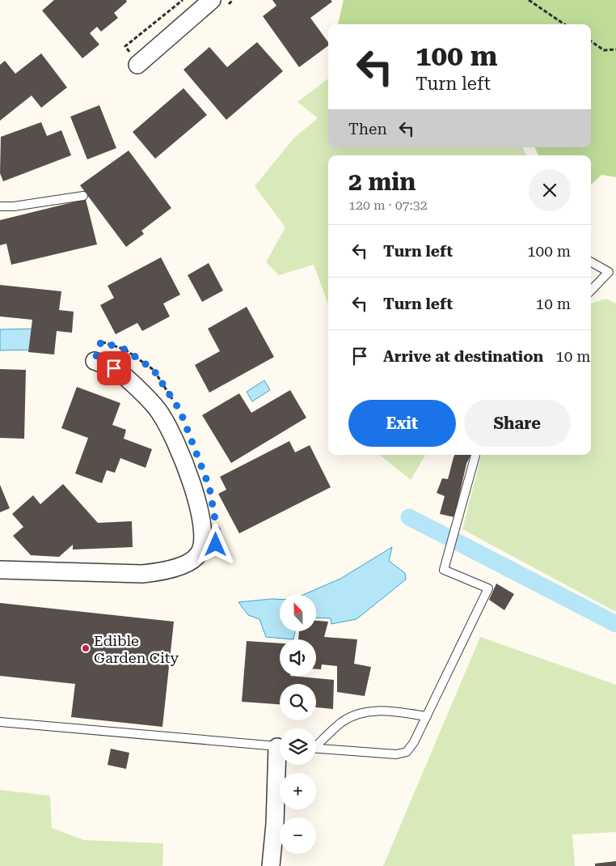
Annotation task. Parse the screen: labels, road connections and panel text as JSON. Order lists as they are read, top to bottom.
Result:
{
  "places": ["Edible Garden City"],
  "north": "top",
  "page": {
    "turn": ["100 m", "Turn left"],
    "then": "Then",
    "heading": ["2 min", "120 m · 07:32"],
    "list": [
      {
        "name": "Turn left",
        "value": "100 m"
      },
      {
        "name": "Turn left",
        "value": "10 m"
      },
      {
        "name": "Arrive at destination",
        "value": "10 m"
      }
    ],
    "buttons": ["Exit", "Share"],
    "map_buttons": ["+", "−"]
  }
}
